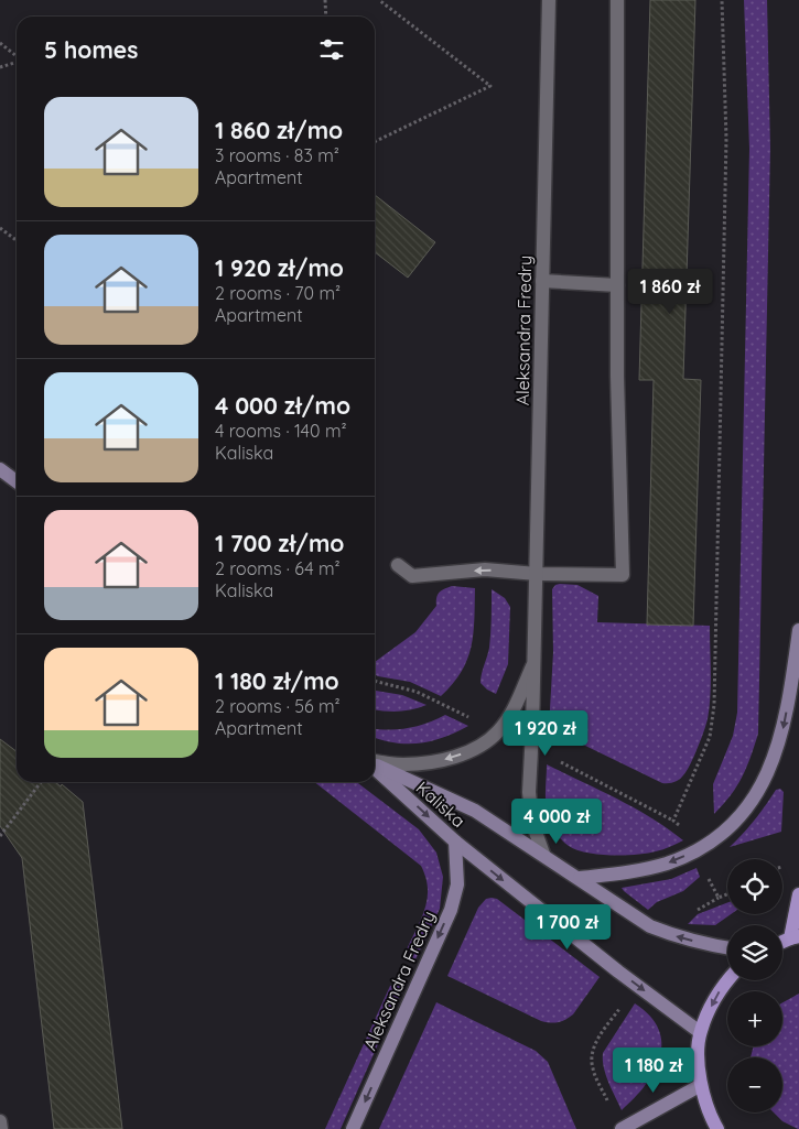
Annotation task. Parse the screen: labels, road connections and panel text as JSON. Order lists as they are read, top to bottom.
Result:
{
  "streets": {
    "street": ["Aleksandra Fredry", "Kaliska"]
  },
  "crossings": [
    ["Aleksandra Fredry", "Kaliska"]
  ],
  "page": {
    "heading": "5 homes",
    "list": [
      {
        "name": "1 860 zł/mo",
        "note": "3 rooms · 83 m² · Apartment"
      },
      {
        "name": "1 920 zł/mo",
        "note": "2 rooms · 70 m² · Apartment"
      },
      {
        "name": "4 000 zł/mo",
        "note": "4 rooms · 140 m² · Kaliska"
      },
      {
        "name": "1 700 zł/mo",
        "note": "2 rooms · 64 m² · Kaliska"
      },
      {
        "name": "1 180 zł/mo",
        "note": "2 rooms · 56 m² · Apartment"
      }
    ],
    "price": [
      "1 860 zł",
      "1 920 zł",
      "4 000 zł",
      "1 700 zł",
      "1 180 zł"
    ],
    "map_buttons": ["+", "−"]
  }
}
